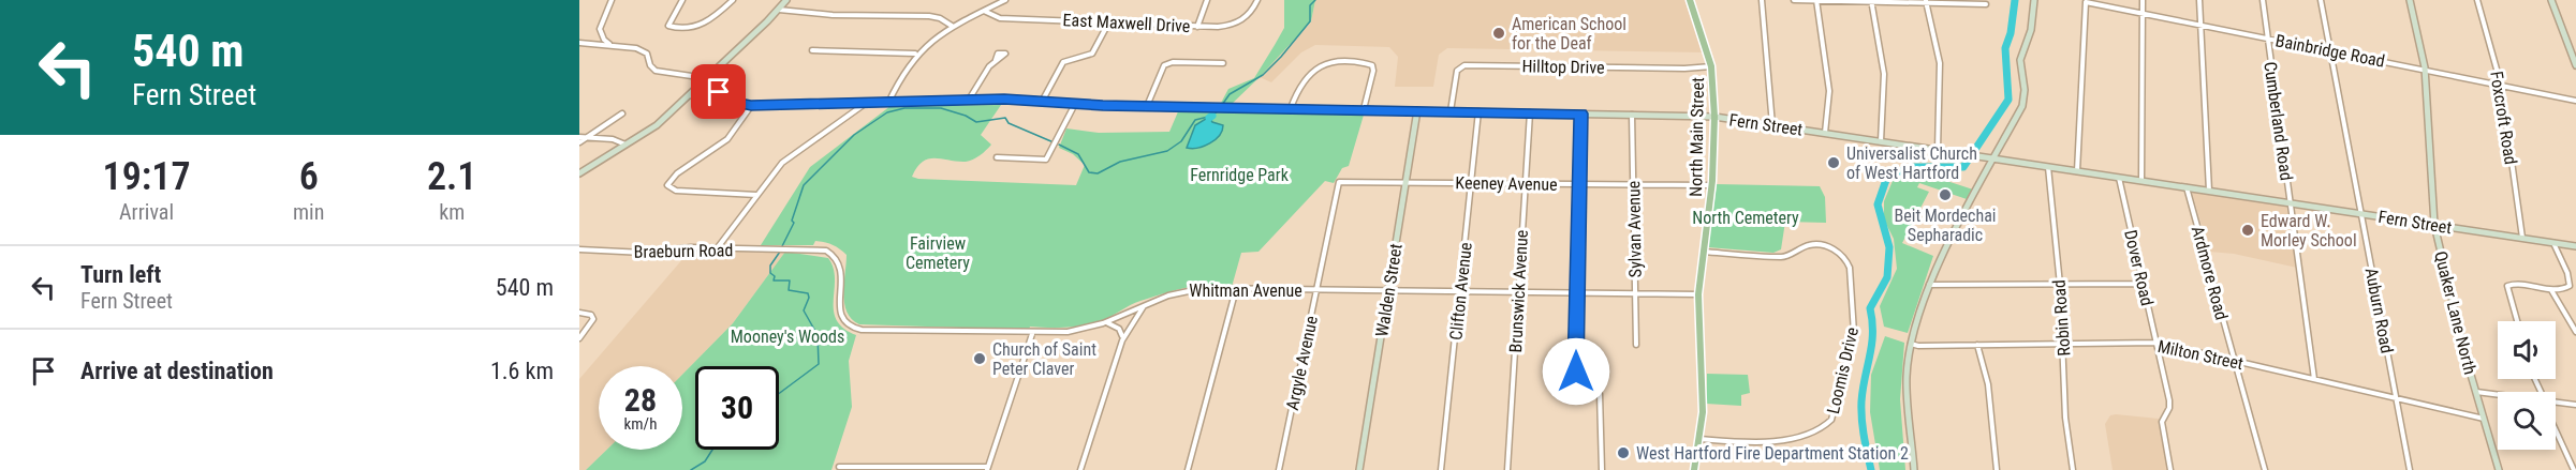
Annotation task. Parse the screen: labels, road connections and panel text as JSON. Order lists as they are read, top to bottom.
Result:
{
  "streets": {
    "main road": ["North Main Street"],
    "street": [
      "East Maxwell Drive",
      "Bainbridge Road",
      "Hilltop Drive",
      "Foxcroft Road",
      "Cumberland Road",
      "Fern Street",
      "Keeney Avenue",
      "Sylvan Avenue",
      "Braeburn Road",
      "Dover Road",
      "Ardmore Road",
      "Whitman Avenue",
      "Walden Street",
      "Clifton Avenue",
      "Brunswick Avenue",
      "Auburn Road",
      "Quaker Lane North",
      "Robin Road",
      "Milton Street",
      "Argyle Avenue",
      "Loomis Drive"
    ]
  },
  "crossings": [
    ["Bainbridge Road", "Foxcroft Road"],
    ["Bainbridge Road", "Cumberland Road"],
    ["Bainbridge Road", "Auburn Road"],
    ["Bainbridge Road", "Quaker Lane North"],
    ["Hilltop Drive", "Fern Street"],
    ["Hilltop Drive", "North Main Street"],
    ["Foxcroft Road", "Fern Street"],
    ["Cumberland Road", "Fern Street"],
    ["Cumberland Road", "Milton Street"],
    ["Fern Street", "North Main Street"],
    ["Fern Street", "Sylvan Avenue"],
    ["Fern Street", "Dover Road"],
    ["Fern Street", "Ardmore Road"],
    ["Fern Street", "Walden Street"],
    ["Fern Street", "Clifton Avenue"],
    ["Fern Street", "Brunswick Avenue"],
    ["Fern Street", "Auburn Road"],
    ["Fern Street", "Quaker Lane North"],
    ["Fern Street", "Robin Road"],
    ["North Main Street", "Keeney Avenue"],
    ["North Main Street", "Whitman Avenue"],
    ["North Main Street", "Loomis Drive"],
    ["Keeney Avenue", "Sylvan Avenue"],
    ["Keeney Avenue", "Walden Street"],
    ["Keeney Avenue", "Clifton Avenue"],
    ["Keeney Avenue", "Brunswick Avenue"],
    ["Keeney Avenue", "Argyle Avenue"],
    ["Sylvan Avenue", "Whitman Avenue"],
    ["Braeburn Road", "Whitman Avenue"],
    ["Dover Road", "Milton Street"],
    ["Ardmore Road", "Milton Street"],
    ["Whitman Avenue", "Walden Street"],
    ["Whitman Avenue", "Clifton Avenue"],
    ["Whitman Avenue", "Brunswick Avenue"],
    ["Whitman Avenue", "Argyle Avenue"],
    ["Auburn Road", "Milton Street"],
    ["Quaker Lane North", "Milton Street"],
    ["Robin Road", "Milton Street"]
  ],
  "parks": [
    "Fernridge Park",
    "North Cemetery",
    "Fairview Cemetery",
    "Mooney's Woods"
  ],
  "places": [
    "American School for the Deaf",
    "Universalist Church of West Hartford",
    "Beit Mordechai Sepharadic",
    "Edward W. Morley School",
    "Church of Saint Peter Claver",
    "West Hartford Fire Department Station 2"
  ],
  "page": {
    "turn": ["540 m", "Fern Street"],
    "eta": [
      "19:17",
      "Arrival",
      "6",
      "min",
      "2.1",
      "km"
    ],
    "list": [
      {
        "name": "Turn left",
        "note": "Fern Street",
        "value": "540 m"
      },
      {
        "name": "Arrive at destination",
        "value": "1.6 km"
      }
    ],
    "speed": "28 km/h",
    "limit": "30"
  }
}
